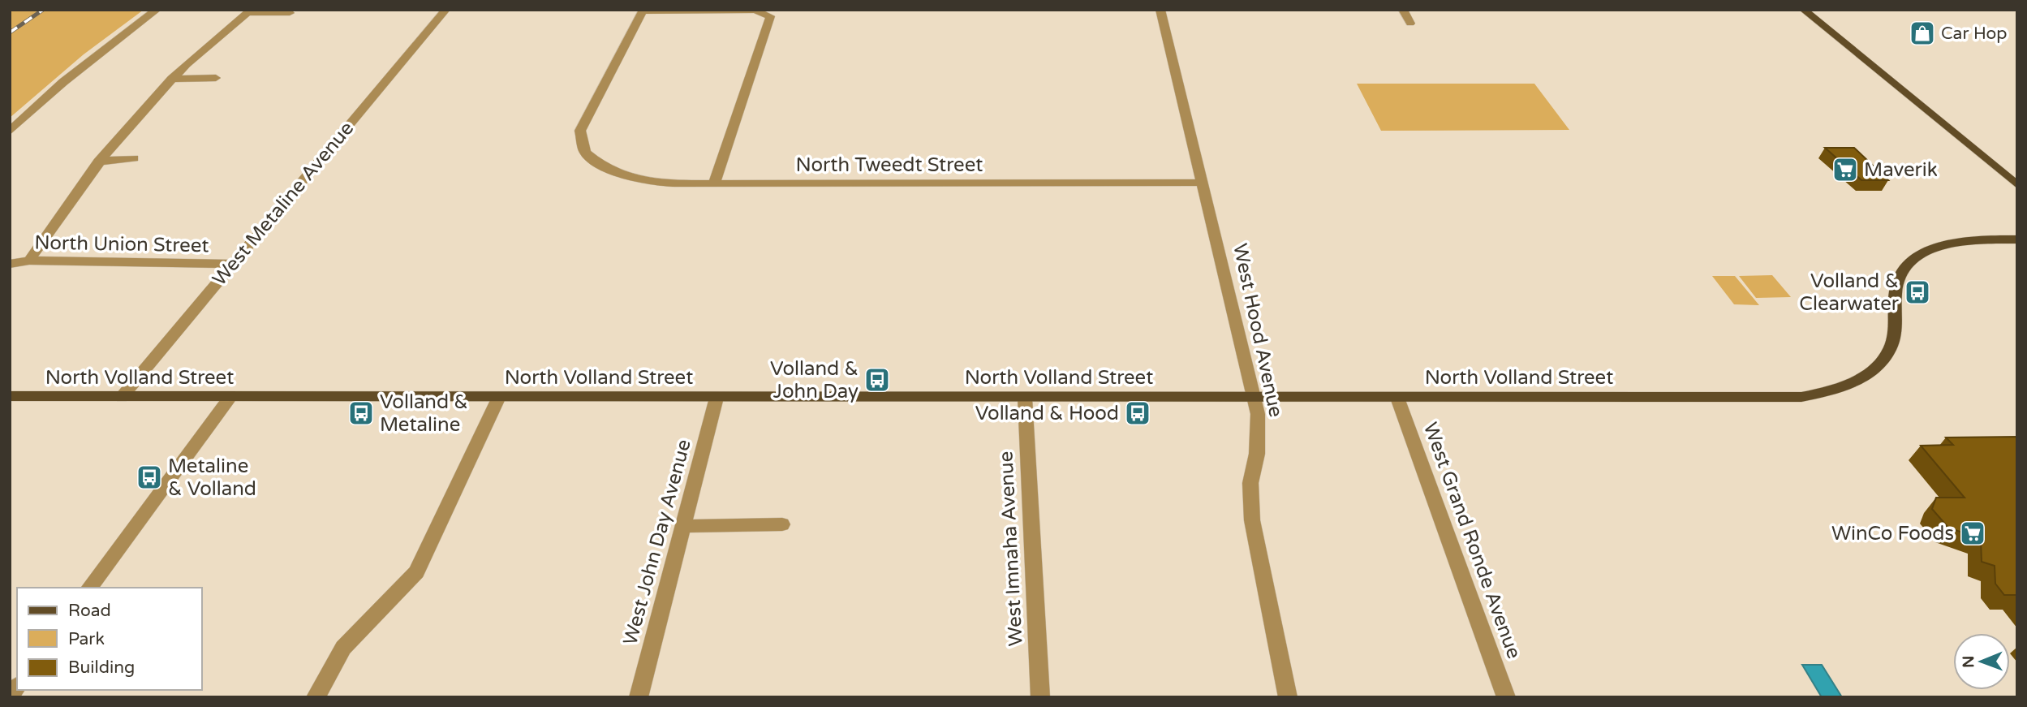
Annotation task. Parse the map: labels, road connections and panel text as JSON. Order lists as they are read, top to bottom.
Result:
{
  "streets": {
    "main road": ["North Volland Street"],
    "street": [
      "North Tweedt Street",
      "West Metaline Avenue",
      "North Union Street",
      "West Hood Avenue",
      "West Grand Ronde Avenue",
      "West John Day Avenue",
      "West Imnaha Avenue"
    ]
  },
  "crossings": [
    ["North Tweedt Street", "West Hood Avenue"],
    ["West Metaline Avenue", "North Union Street"],
    ["West Metaline Avenue", "North Volland Street"],
    ["West Hood Avenue", "North Volland Street"],
    ["North Volland Street", "West Grand Ronde Avenue"],
    ["North Volland Street", "West John Day Avenue"],
    ["North Volland Street", "West Imnaha Avenue"]
  ],
  "places": {
    "shop": ["Car Hop"],
    "supermarket": ["Maverik", "WinCo Foods"],
    "bus stop": [
      "Volland & Clearwater",
      "Volland & John Day",
      "Volland & Metaline",
      "Volland & Hood",
      "Metaline & Volland"
    ]
  },
  "legend": ["Road", "Park", "Building"],
  "north": "left"
}
